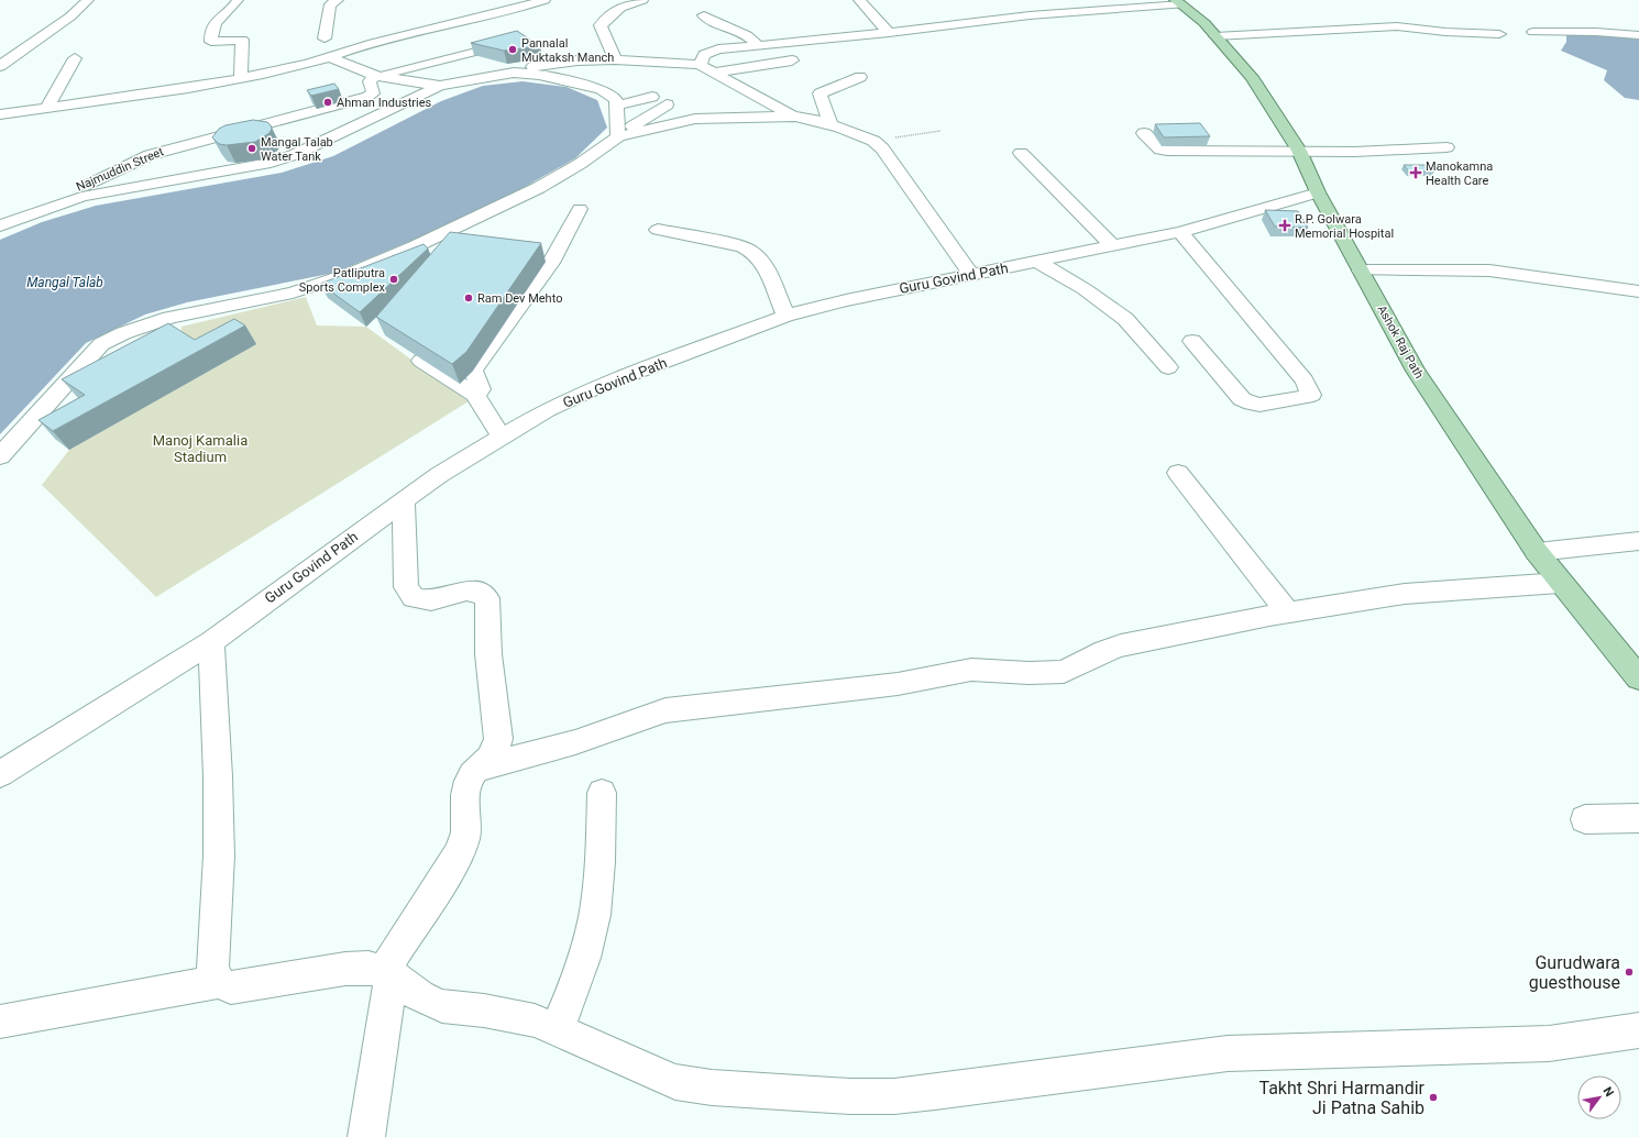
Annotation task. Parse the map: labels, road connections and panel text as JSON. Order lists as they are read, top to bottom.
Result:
{
  "streets": {
    "main road": ["Ashok Raj Path"],
    "street": ["Najmuddin Street", "Guru Govind Path"]
  },
  "crossings": [
    ["Guru Govind Path", "Ashok Raj Path"]
  ],
  "water": ["Mangal Talab"],
  "parks": ["Manoj Kamalia Stadium"],
  "places": {
    "other": [
      "Pannalal Muktaksh Manch",
      "Ahman Industries",
      "Mangal Talab Water Tank",
      "Patliputra Sports Complex",
      "Ram Dev Mehto",
      "Gurudwara guesthouse",
      "Takht Shri Harmandir Ji Patna Sahib"
    ],
    "health": ["Manokamna Health Care", "R.P. Golwara Memorial Hospital"]
  },
  "north": "top right"
}
